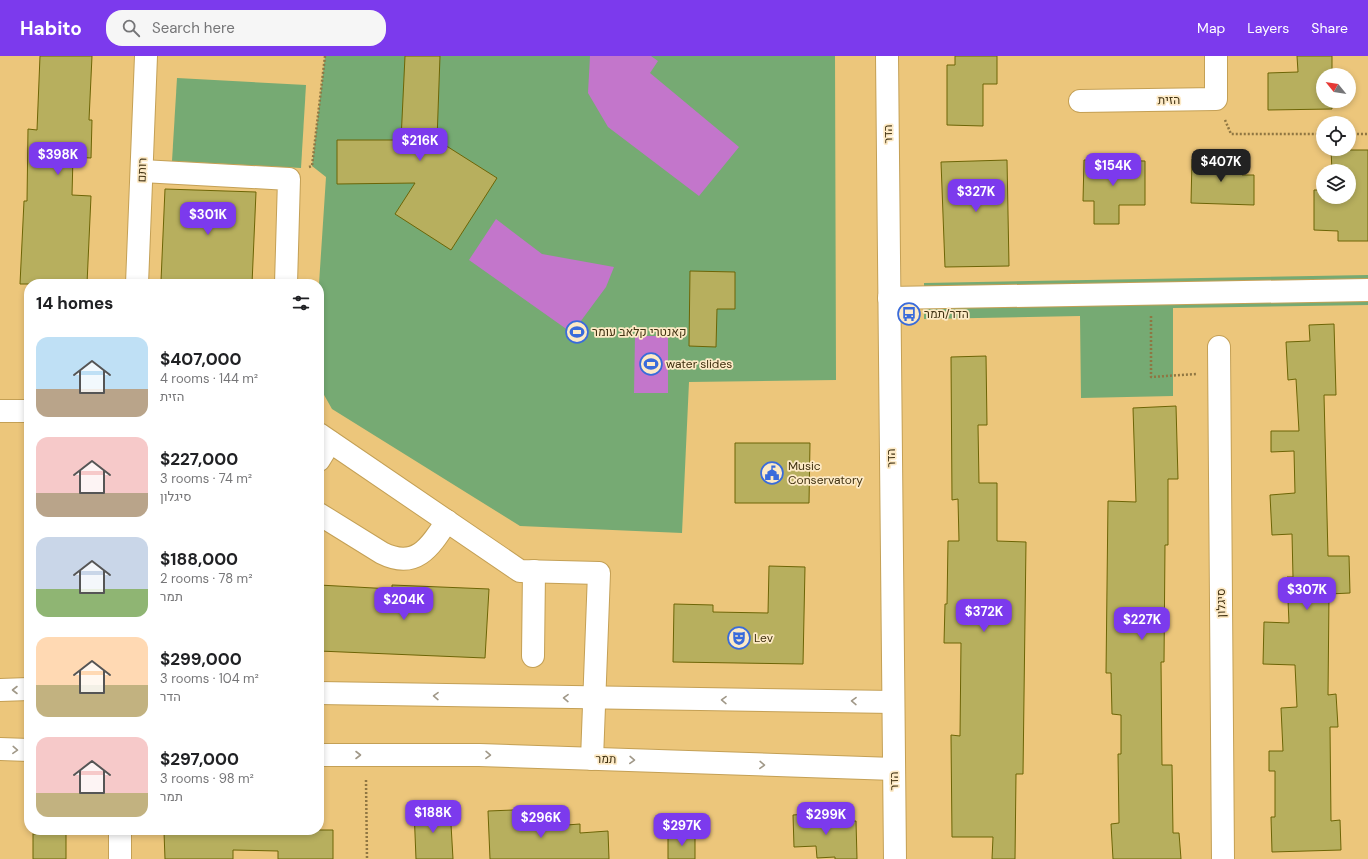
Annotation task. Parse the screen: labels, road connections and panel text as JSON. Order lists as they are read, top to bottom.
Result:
{
  "streets": {
    "street": [
      "הזית",
      "הדר",
      "רותם",
      "סיגלון",
      "תמר"
    ]
  },
  "crossings": [
    ["הדר", "תמר"]
  ],
  "places": {
    "bus stop": ["הדר/תמר"],
    "sports": ["קאנטרי קלאב עומר", "water slides"],
    "public building": ["Music Conservatory"],
    "theatre": ["Lev"]
  },
  "north": "top left",
  "page": {
    "header": "Habito",
    "search": "Search here",
    "nav": ["Map", "Layers", "Share"],
    "price": [
      "$216K",
      "$398K",
      "$407K",
      "$154K",
      "$327K",
      "$301K",
      "$307K",
      "$204K",
      "$372K",
      "$227K",
      "$188K",
      "$299K",
      "$296K",
      "$297K"
    ],
    "heading": "14 homes",
    "list": [
      {
        "name": "$407,000",
        "note": "4 rooms · 144 m² · הזית"
      },
      {
        "name": "$227,000",
        "note": "3 rooms · 74 m² · סיגלון"
      },
      {
        "name": "$188,000",
        "note": "2 rooms · 78 m² · תמר"
      },
      {
        "name": "$299,000",
        "note": "3 rooms · 104 m² · הדר"
      },
      {
        "name": "$297,000",
        "note": "3 rooms · 98 m² · תמר"
      }
    ]
  }
}
